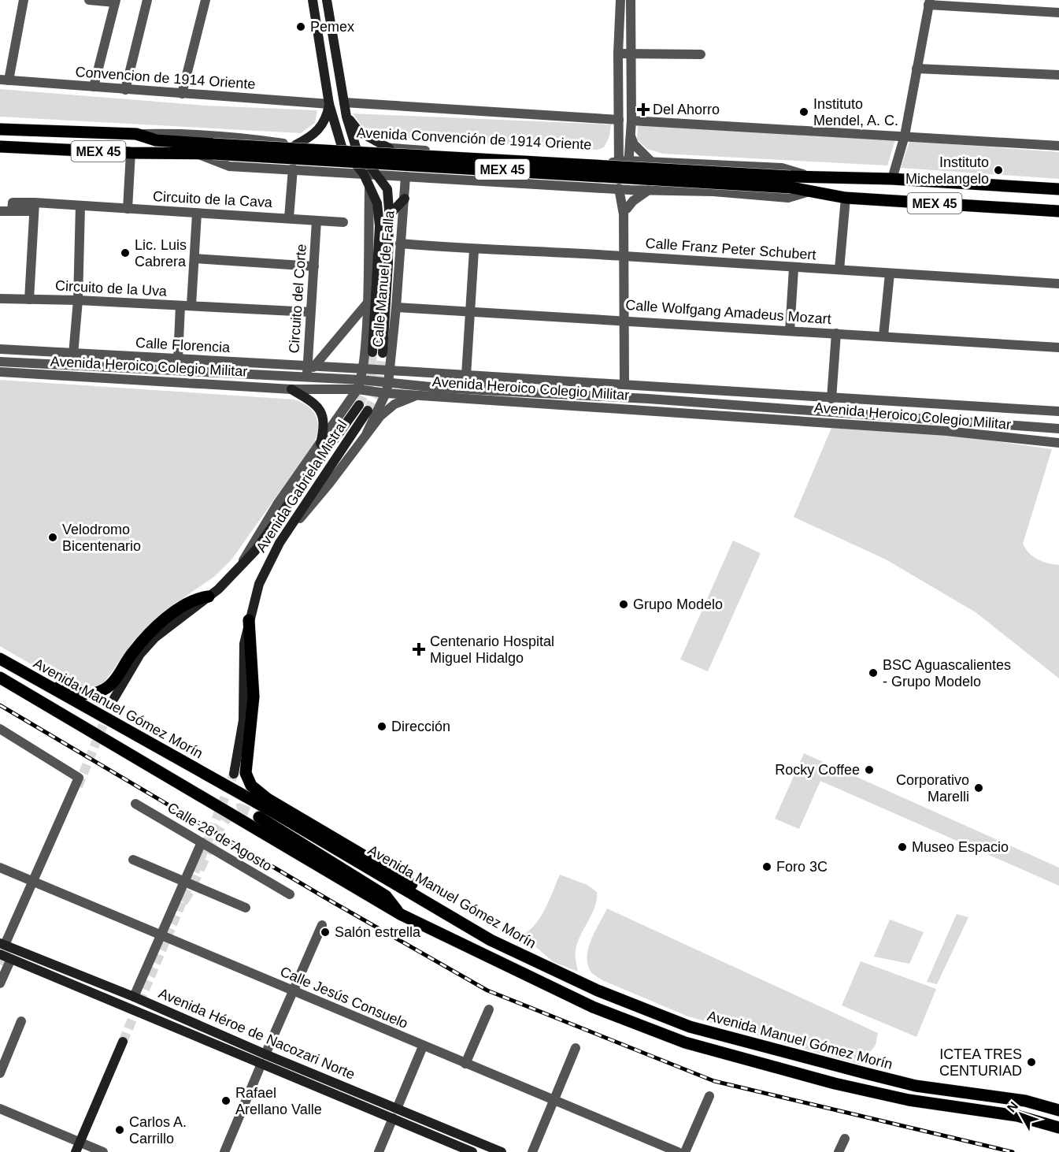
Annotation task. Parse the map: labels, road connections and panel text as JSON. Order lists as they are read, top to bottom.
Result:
{
  "streets": {
    "main road": [
      "Avenida Convención de 1914 Oriente",
      "MEX 45",
      "Avenida Gabriela Mistral",
      "Avenida Manuel Gómez Morín",
      "Avenida Héroe de Nacozari Norte"
    ],
    "street": [
      "Convencion de 1914 Oriente",
      "Circuito de la Cava",
      "Calle Franz Peter Schubert",
      "Calle Manuel de Falla",
      "Circuito de la Uva",
      "Circuito del Corte",
      "Calle Wolfgang Amadeus Mozart",
      "Calle Florencia",
      "Avenida Heroico Colegio Militar",
      "Calle 28 de Agosto",
      "Calle Jesús Consuelo"
    ]
  },
  "crossings": [
    ["Avenida Convención de 1914 Oriente", "Calle Manuel de Falla"],
    ["Circuito de la Cava", "Circuito del Corte"],
    ["Calle Franz Peter Schubert", "Calle Manuel de Falla"],
    ["Calle Manuel de Falla", "Calle Wolfgang Amadeus Mozart"],
    ["Calle Manuel de Falla", "Calle Florencia"],
    ["Calle Manuel de Falla", "Avenida Heroico Colegio Militar"],
    ["Calle Manuel de Falla", "Avenida Gabriela Mistral"],
    ["Circuito de la Uva", "Circuito del Corte"],
    ["Circuito del Corte", "Calle Florencia"],
    ["Circuito del Corte", "Avenida Heroico Colegio Militar"],
    ["Calle Florencia", "Avenida Heroico Colegio Militar"],
    ["Avenida Heroico Colegio Militar", "Avenida Gabriela Mistral"]
  ],
  "places": {
    "other": [
      "Pemex",
      "Instituto Mendel, A. C.",
      "Instituto Michelangelo",
      "Lic. Luis Cabrera",
      "Velodromo Bicentenario",
      "Grupo Modelo",
      "BSC Aguascalientes - Grupo Modelo",
      "Dirección",
      "Rocky Coffee",
      "Corporativo Marelli",
      "Museo Espacio",
      "Foro 3C",
      "Salón estrella",
      "ICTEA TRES CENTURIAD",
      "Rafael Arellano Valle",
      "Carlos A. Carrillo"
    ],
    "health": ["Del Ahorro", "Centenario Hospital Miguel Hidalgo"]
  },
  "north": "top left"
}
